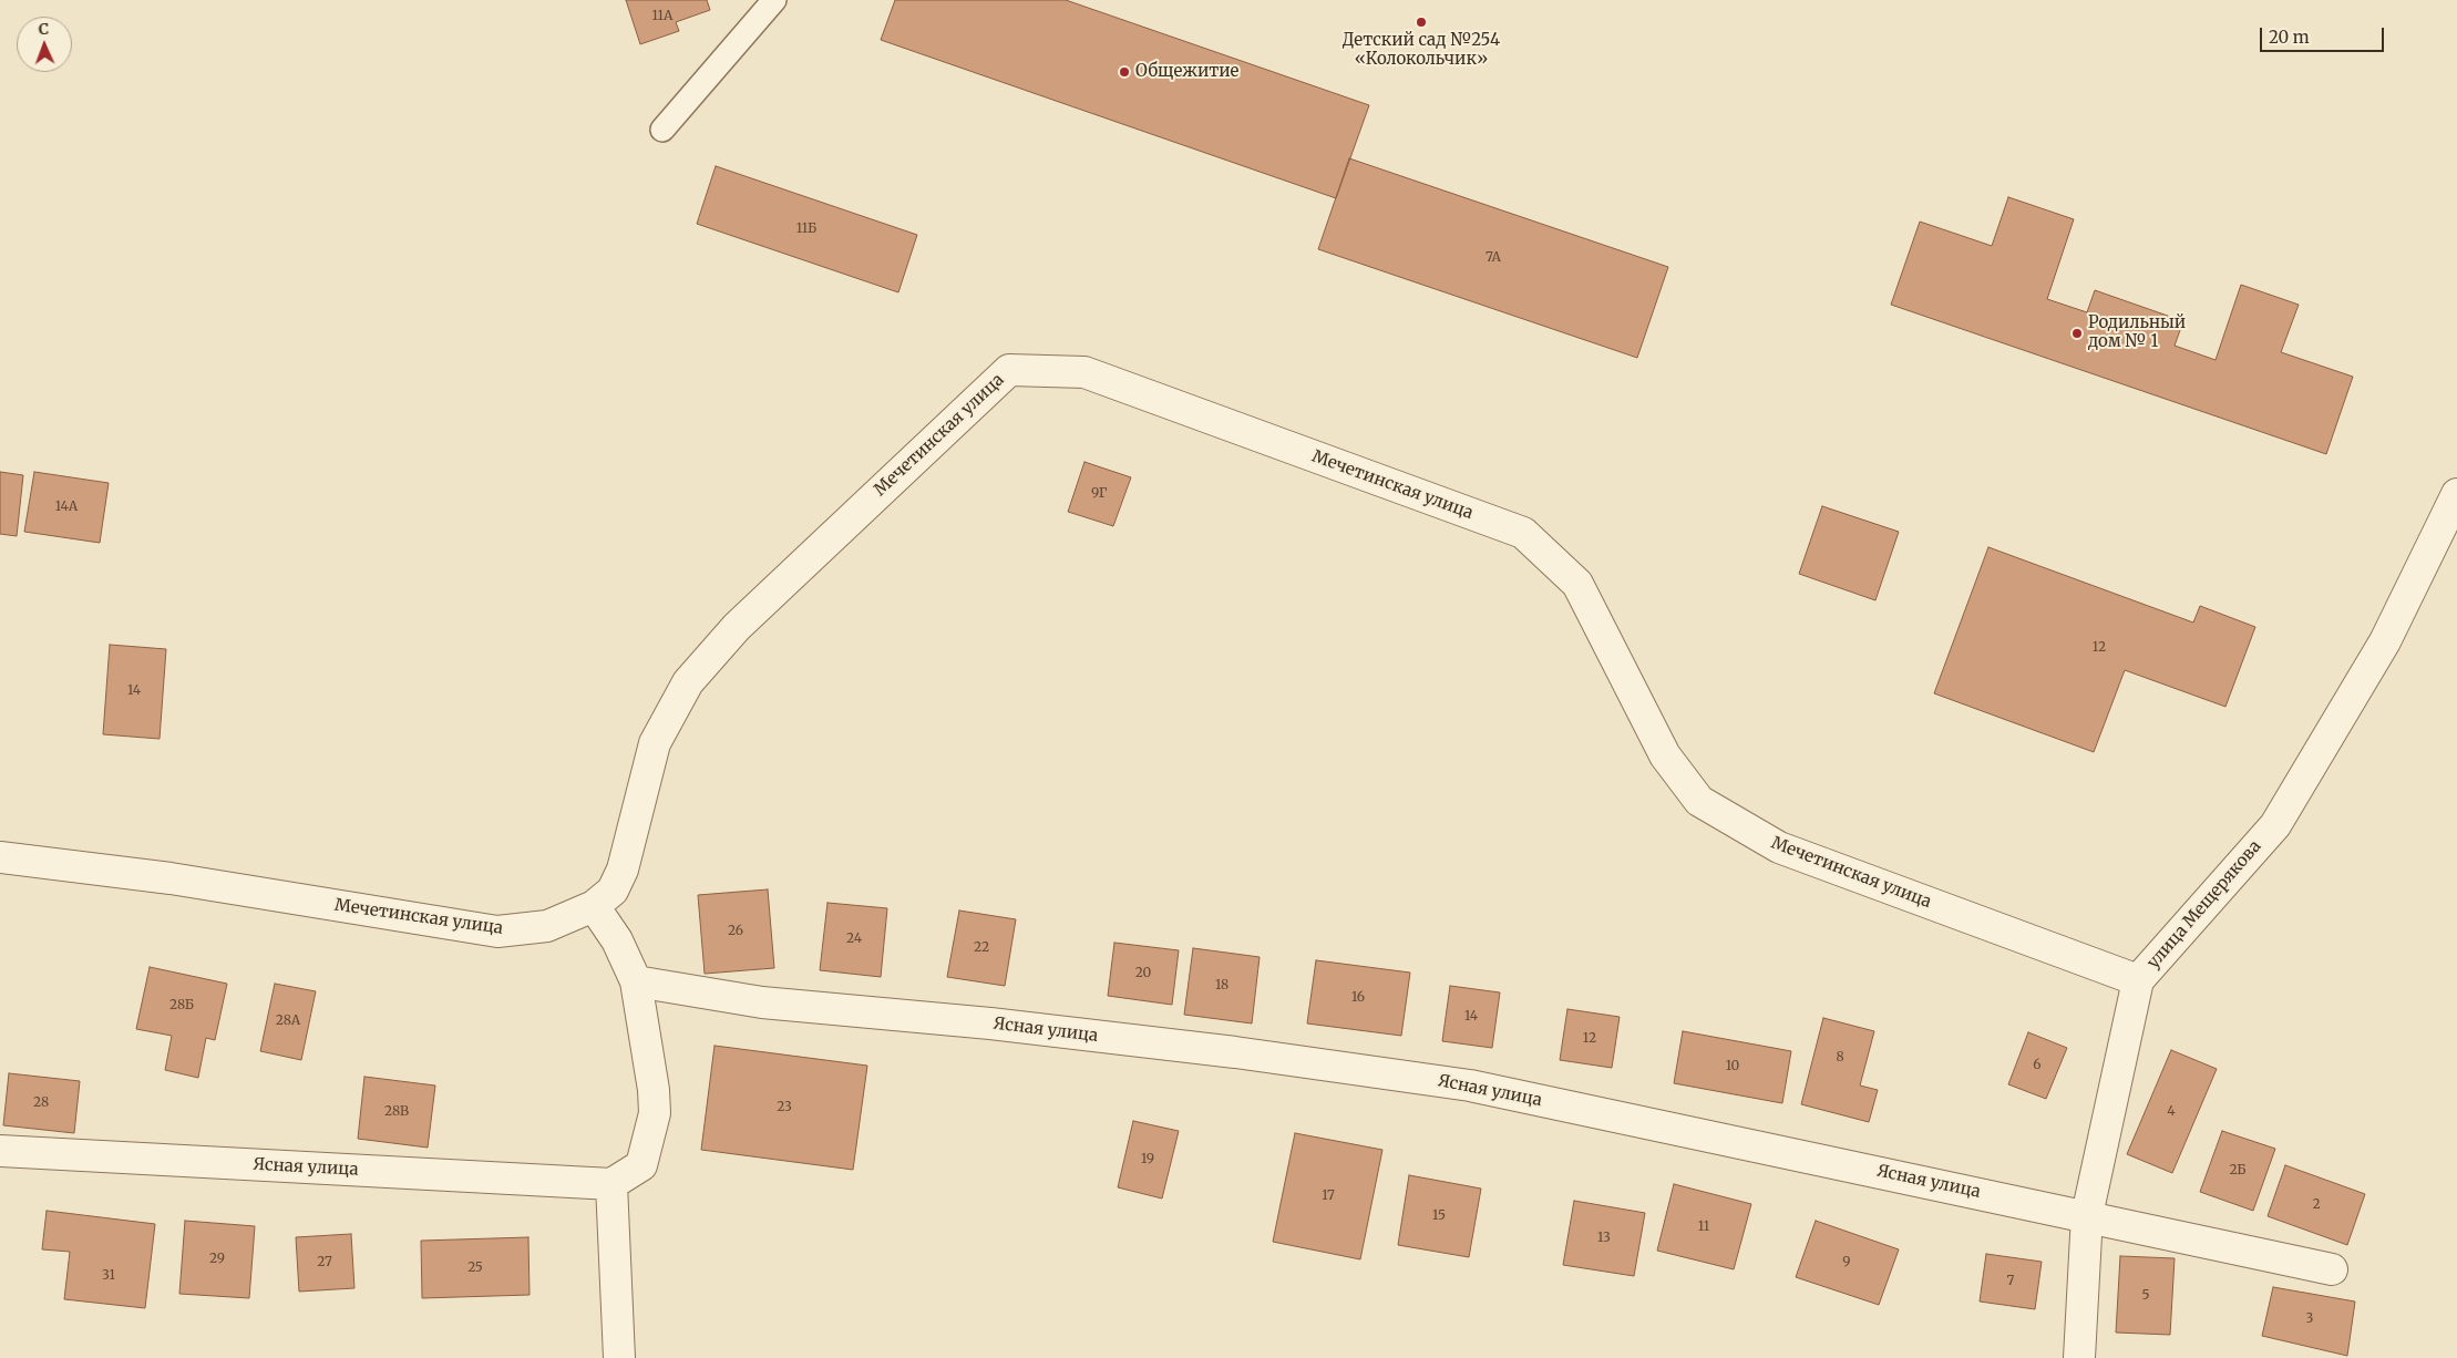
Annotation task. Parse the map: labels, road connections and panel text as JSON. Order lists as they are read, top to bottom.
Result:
{
  "streets": {
    "street": ["Мечетинская улица", "улица Мещерякова", "Ясная улица"]
  },
  "crossings": [
    ["Мечетинская улица", "улица Мещерякова"],
    ["улица Мещерякова", "Ясная улица"]
  ],
  "places": ["Детский сад №254 «Колокольчик»", "Общежитие", "Родильный дом № 1"],
  "house_numbers": [
    "11А",
    "11Б",
    "7А",
    "9Г",
    "14А",
    "12",
    "14",
    "26",
    "24",
    "22",
    "20",
    "18",
    "16",
    "28Б",
    "14",
    "28А",
    "12",
    "8",
    "6",
    "10",
    "28",
    "23",
    "28В",
    "4",
    "19",
    "2Б",
    "17",
    "2",
    "15",
    "11",
    "13",
    "29",
    "27",
    "9",
    "25",
    "31",
    "7",
    "5",
    "3"
  ],
  "scale_bar": "20 m",
  "north": "top"
}
